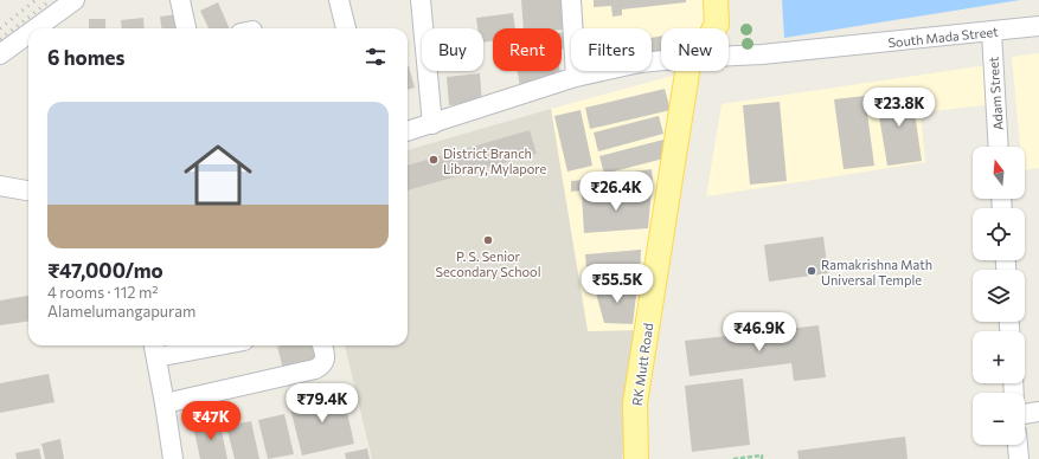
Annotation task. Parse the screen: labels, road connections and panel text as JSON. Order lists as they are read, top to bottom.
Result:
{
  "streets": {
    "main road": ["RK Mutt Road"],
    "street": ["South Mada Street", "Adam Street"]
  },
  "crossings": [
    ["South Mada Street", "Adam Street"]
  ],
  "places": ["District Branch Library, Mylapore", "P. S. Senior Secondary School", "Ramakrishna Math Universal Temple"],
  "north": "top",
  "page": {
    "chip": [
      "Buy",
      "Rent",
      "Filters",
      "New"
    ],
    "heading": "6 homes",
    "list": [
      {
        "name": "₹47,000/mo",
        "note": "4 rooms · 112 m² · Alamelumangapuram"
      }
    ],
    "price": [
      "₹23.8K",
      "₹26.4K",
      "₹55.5K",
      "₹46.9K",
      "₹79.4K",
      "₹47K"
    ],
    "map_buttons": ["+", "−"]
  }
}
